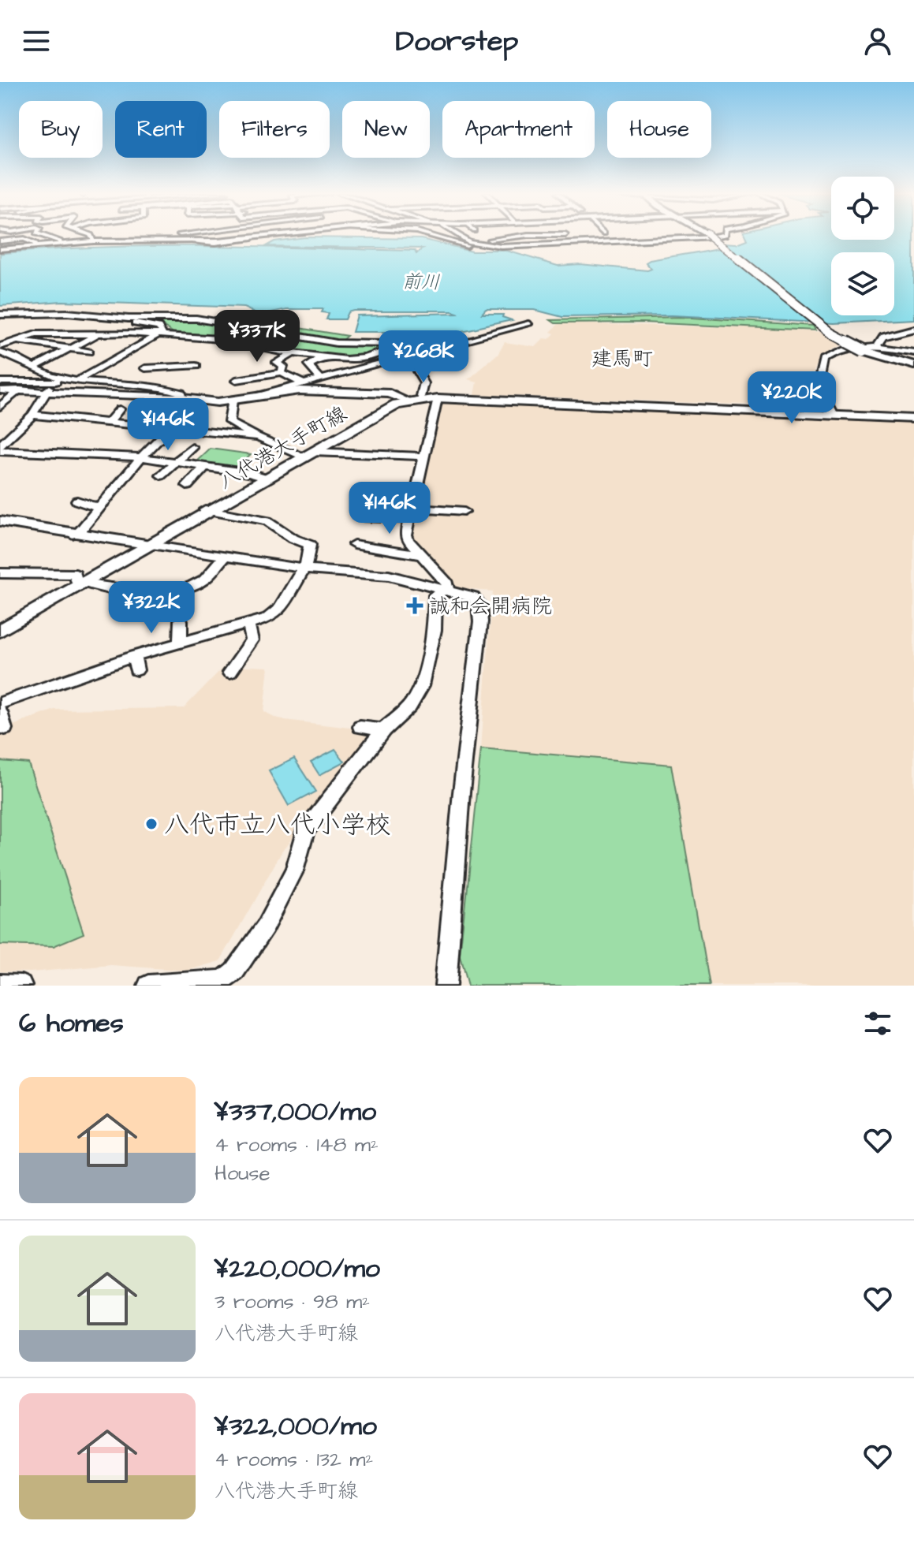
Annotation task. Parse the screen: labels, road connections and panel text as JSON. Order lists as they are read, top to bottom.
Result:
{
  "streets": {
    "main road": ["八代港大手町線"]
  },
  "districts": ["建馬町"],
  "water": ["前川"],
  "places": {
    "health": ["誠和会開病院"],
    "other": ["八代市立八代小学校"]
  },
  "page": {
    "header": "Doorstep",
    "chip": [
      "Buy",
      "Rent",
      "Filters",
      "New",
      "Apartment",
      "House"
    ],
    "price": [
      "¥337K",
      "¥268K",
      "¥220K",
      "¥146K",
      "¥146K",
      "¥322K"
    ],
    "heading": "6 homes",
    "list": [
      {
        "name": "¥337,000/mo",
        "note": "4 rooms · 148 m² · House"
      },
      {
        "name": "¥220,000/mo",
        "note": "3 rooms · 98 m² · 八代港大手町線"
      },
      {
        "name": "¥322,000/mo",
        "note": "4 rooms · 132 m² · 八代港大手町線"
      }
    ]
  }
}
